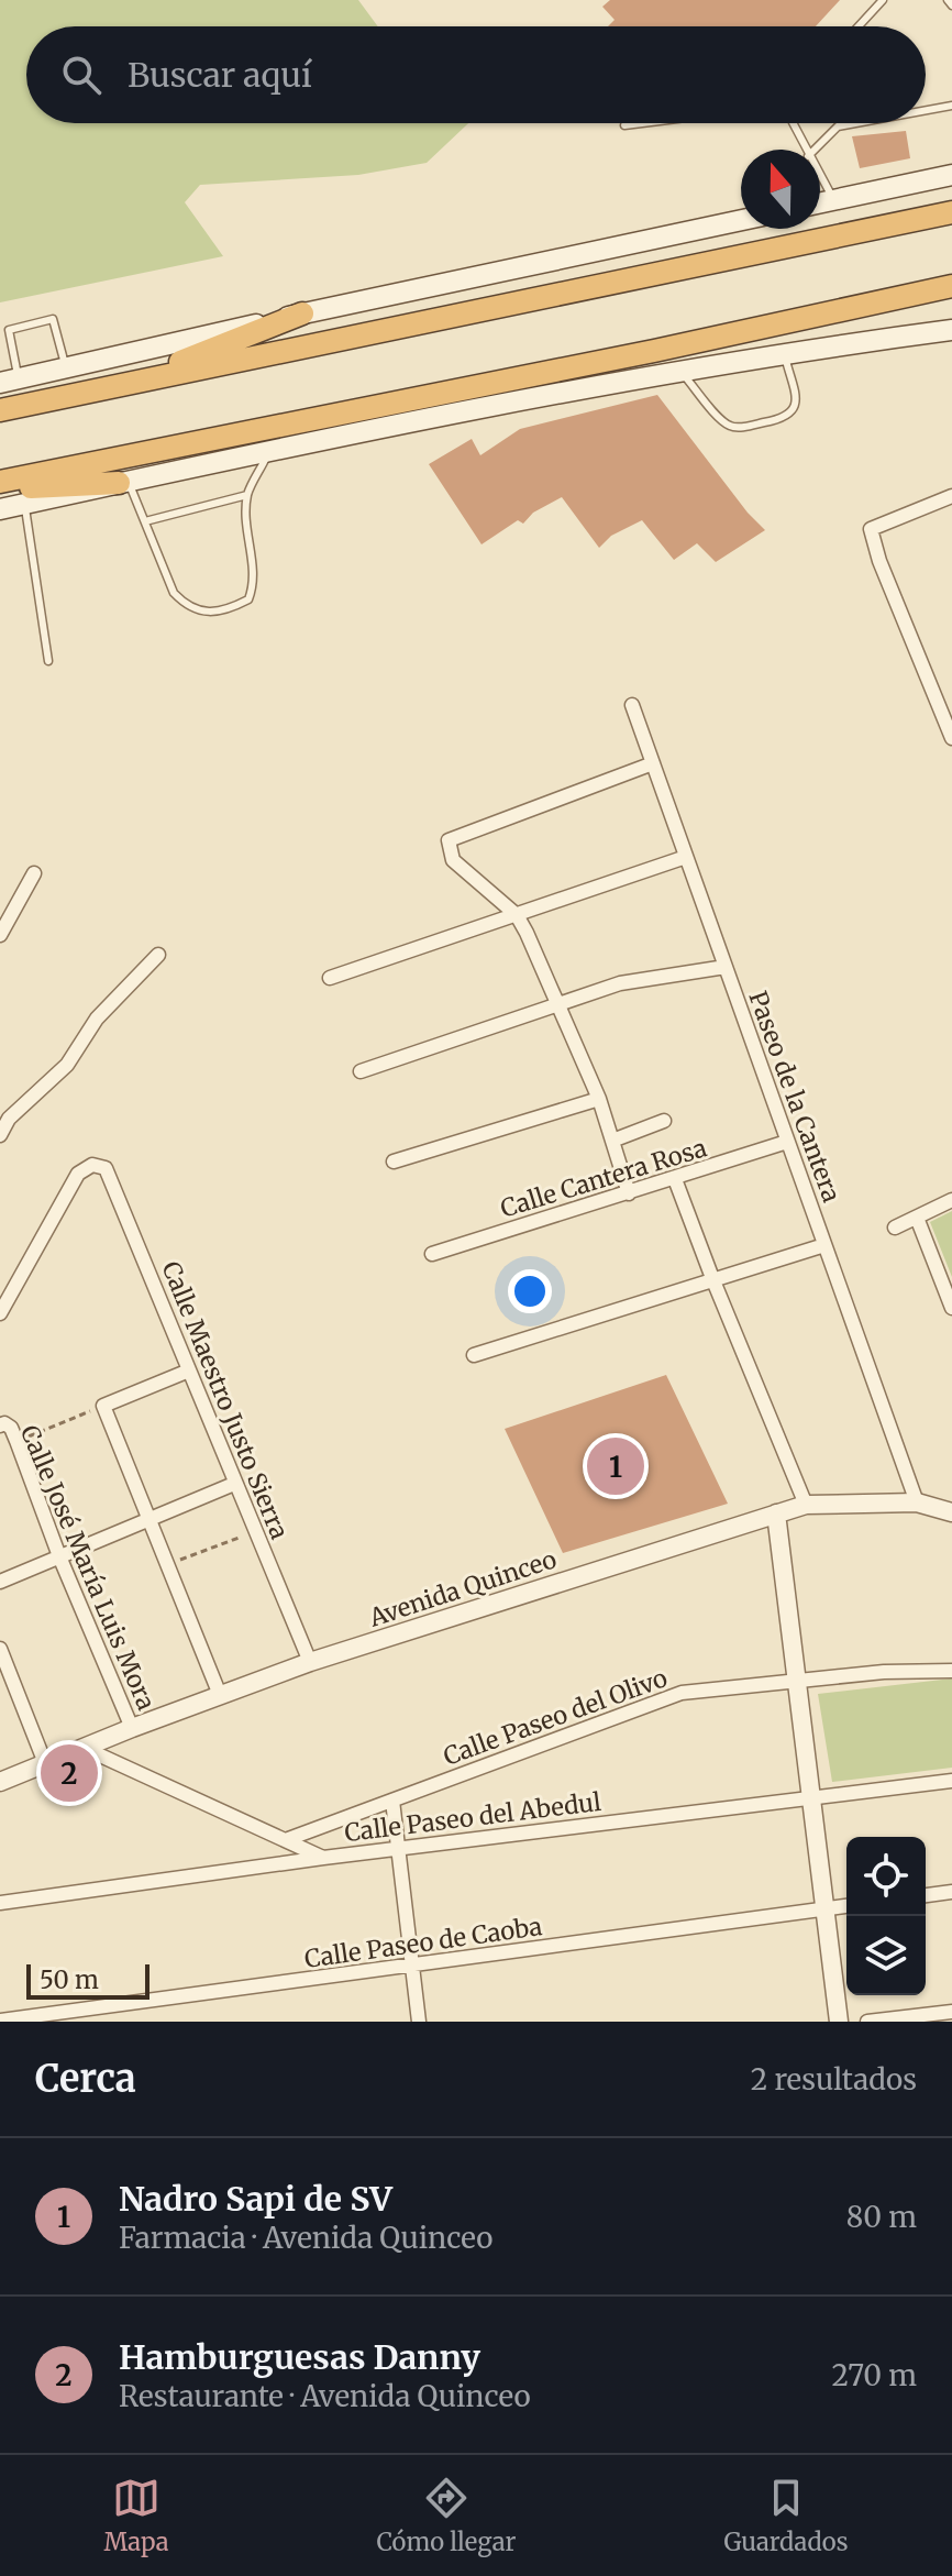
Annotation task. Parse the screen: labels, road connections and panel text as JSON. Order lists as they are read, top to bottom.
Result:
{
  "streets": {
    "street": [
      "Paseo de la Cantera",
      "Calle Cantera Rosa",
      "Calle Maestro Justo Sierra",
      "Calle José María Luis Mora",
      "Avenida Quinceo",
      "Calle Paseo del Olivo",
      "Calle Paseo del Abedul",
      "Calle Paseo de Caoba"
    ]
  },
  "crossings": [
    ["Paseo de la Cantera", "Calle Cantera Rosa"],
    ["Paseo de la Cantera", "Avenida Quinceo"],
    ["Calle Maestro Justo Sierra", "Avenida Quinceo"],
    ["Calle José María Luis Mora", "Avenida Quinceo"]
  ],
  "scale_bar": "50 m",
  "north": "top",
  "page": {
    "search": "Buscar aquí",
    "pins": ["1", "2"],
    "scale": "50 m",
    "heading": ["Cerca", "2 resultados"],
    "list": [
      {
        "mark": "1",
        "name": "Nadro Sapi de SV",
        "note": "Farmacia · Avenida Quinceo",
        "value": "80 m"
      },
      {
        "mark": "2",
        "name": "Hamburguesas Danny",
        "note": "Restaurante · Avenida Quinceo",
        "value": "270 m"
      }
    ],
    "nav": ["Mapa", "Cómo llegar", "Guardados"]
  }
}
